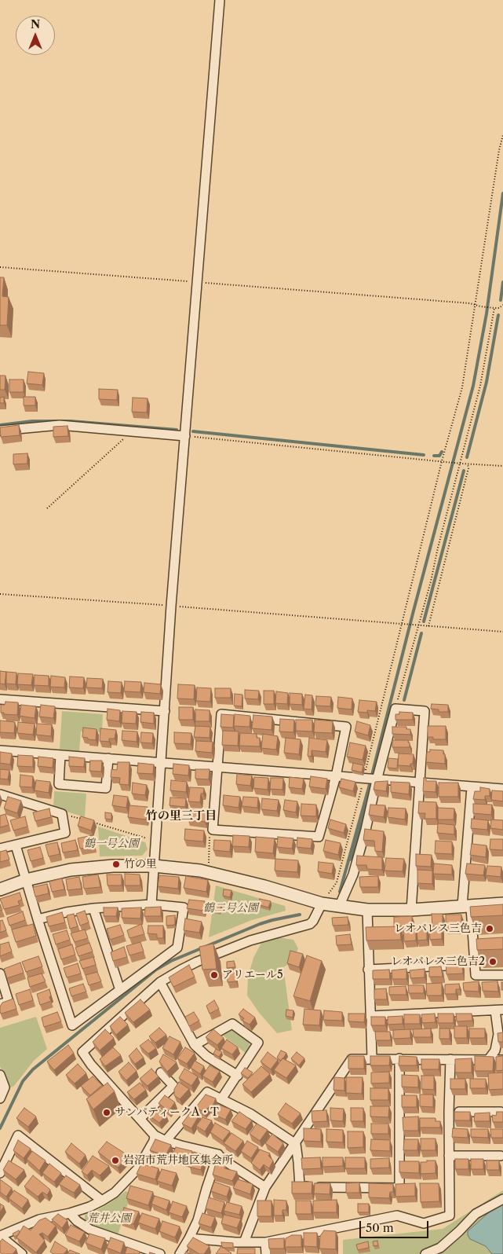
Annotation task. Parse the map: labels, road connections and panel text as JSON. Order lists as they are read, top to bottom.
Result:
{
  "districts": ["竹の里三丁目"],
  "parks": ["鶴一号公園", "鶴二号公園", "荒井公園"],
  "places": [
    "竹の里",
    "レオパレス三色吉",
    "レオパレス三色吉2",
    "アリエール5",
    "サンパティークA・T",
    "岩沼市荒井地区集会所"
  ],
  "scale_bar": "50 m",
  "north": "top"
}
